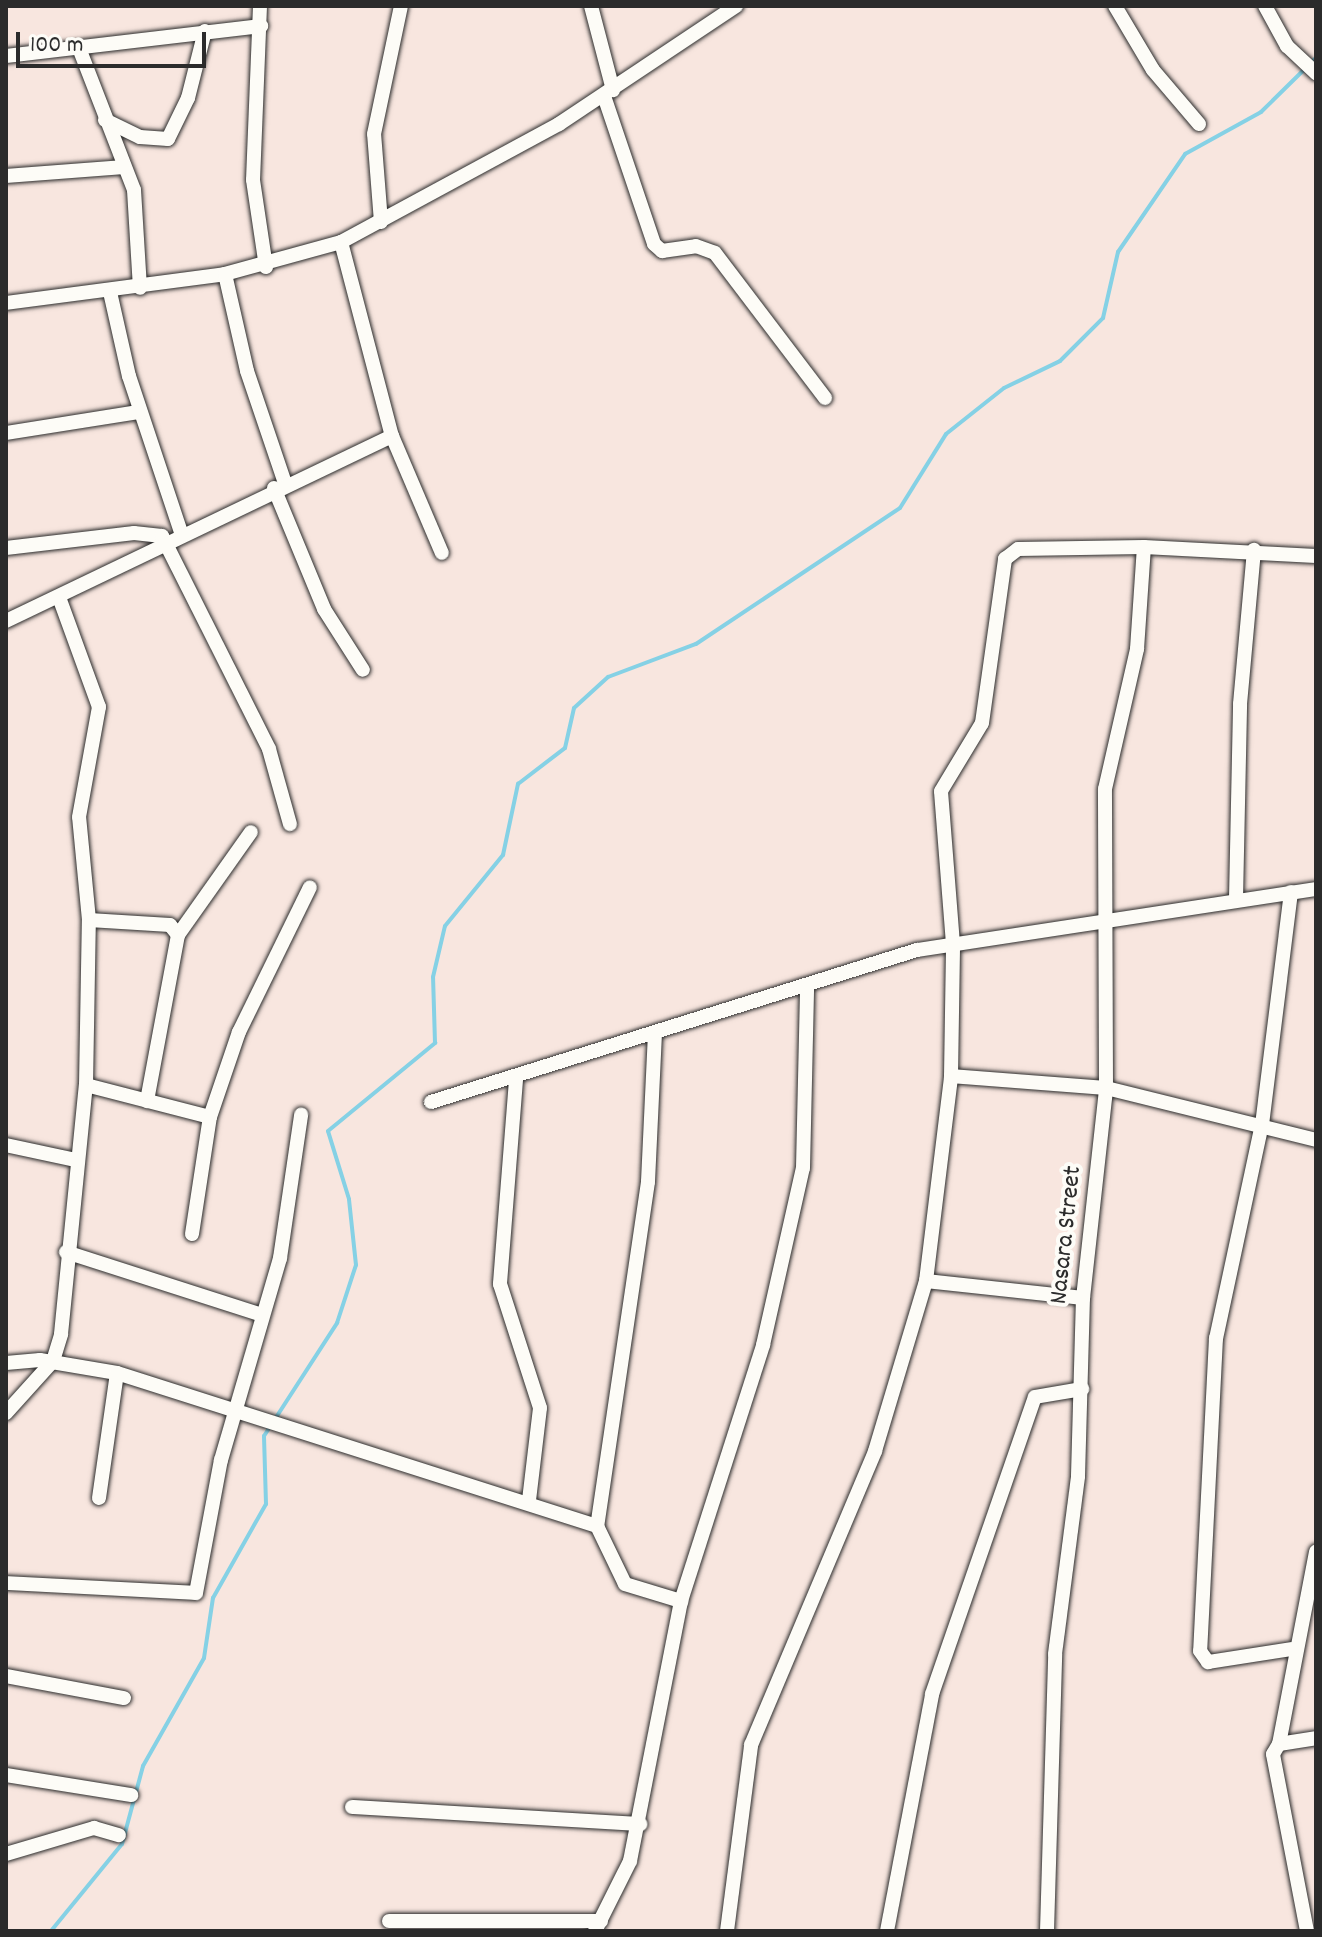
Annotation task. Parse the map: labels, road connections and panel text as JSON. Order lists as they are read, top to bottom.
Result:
{
  "streets": {
    "street": ["Nasara Street"]
  },
  "scale_bar": "100 m"
}
